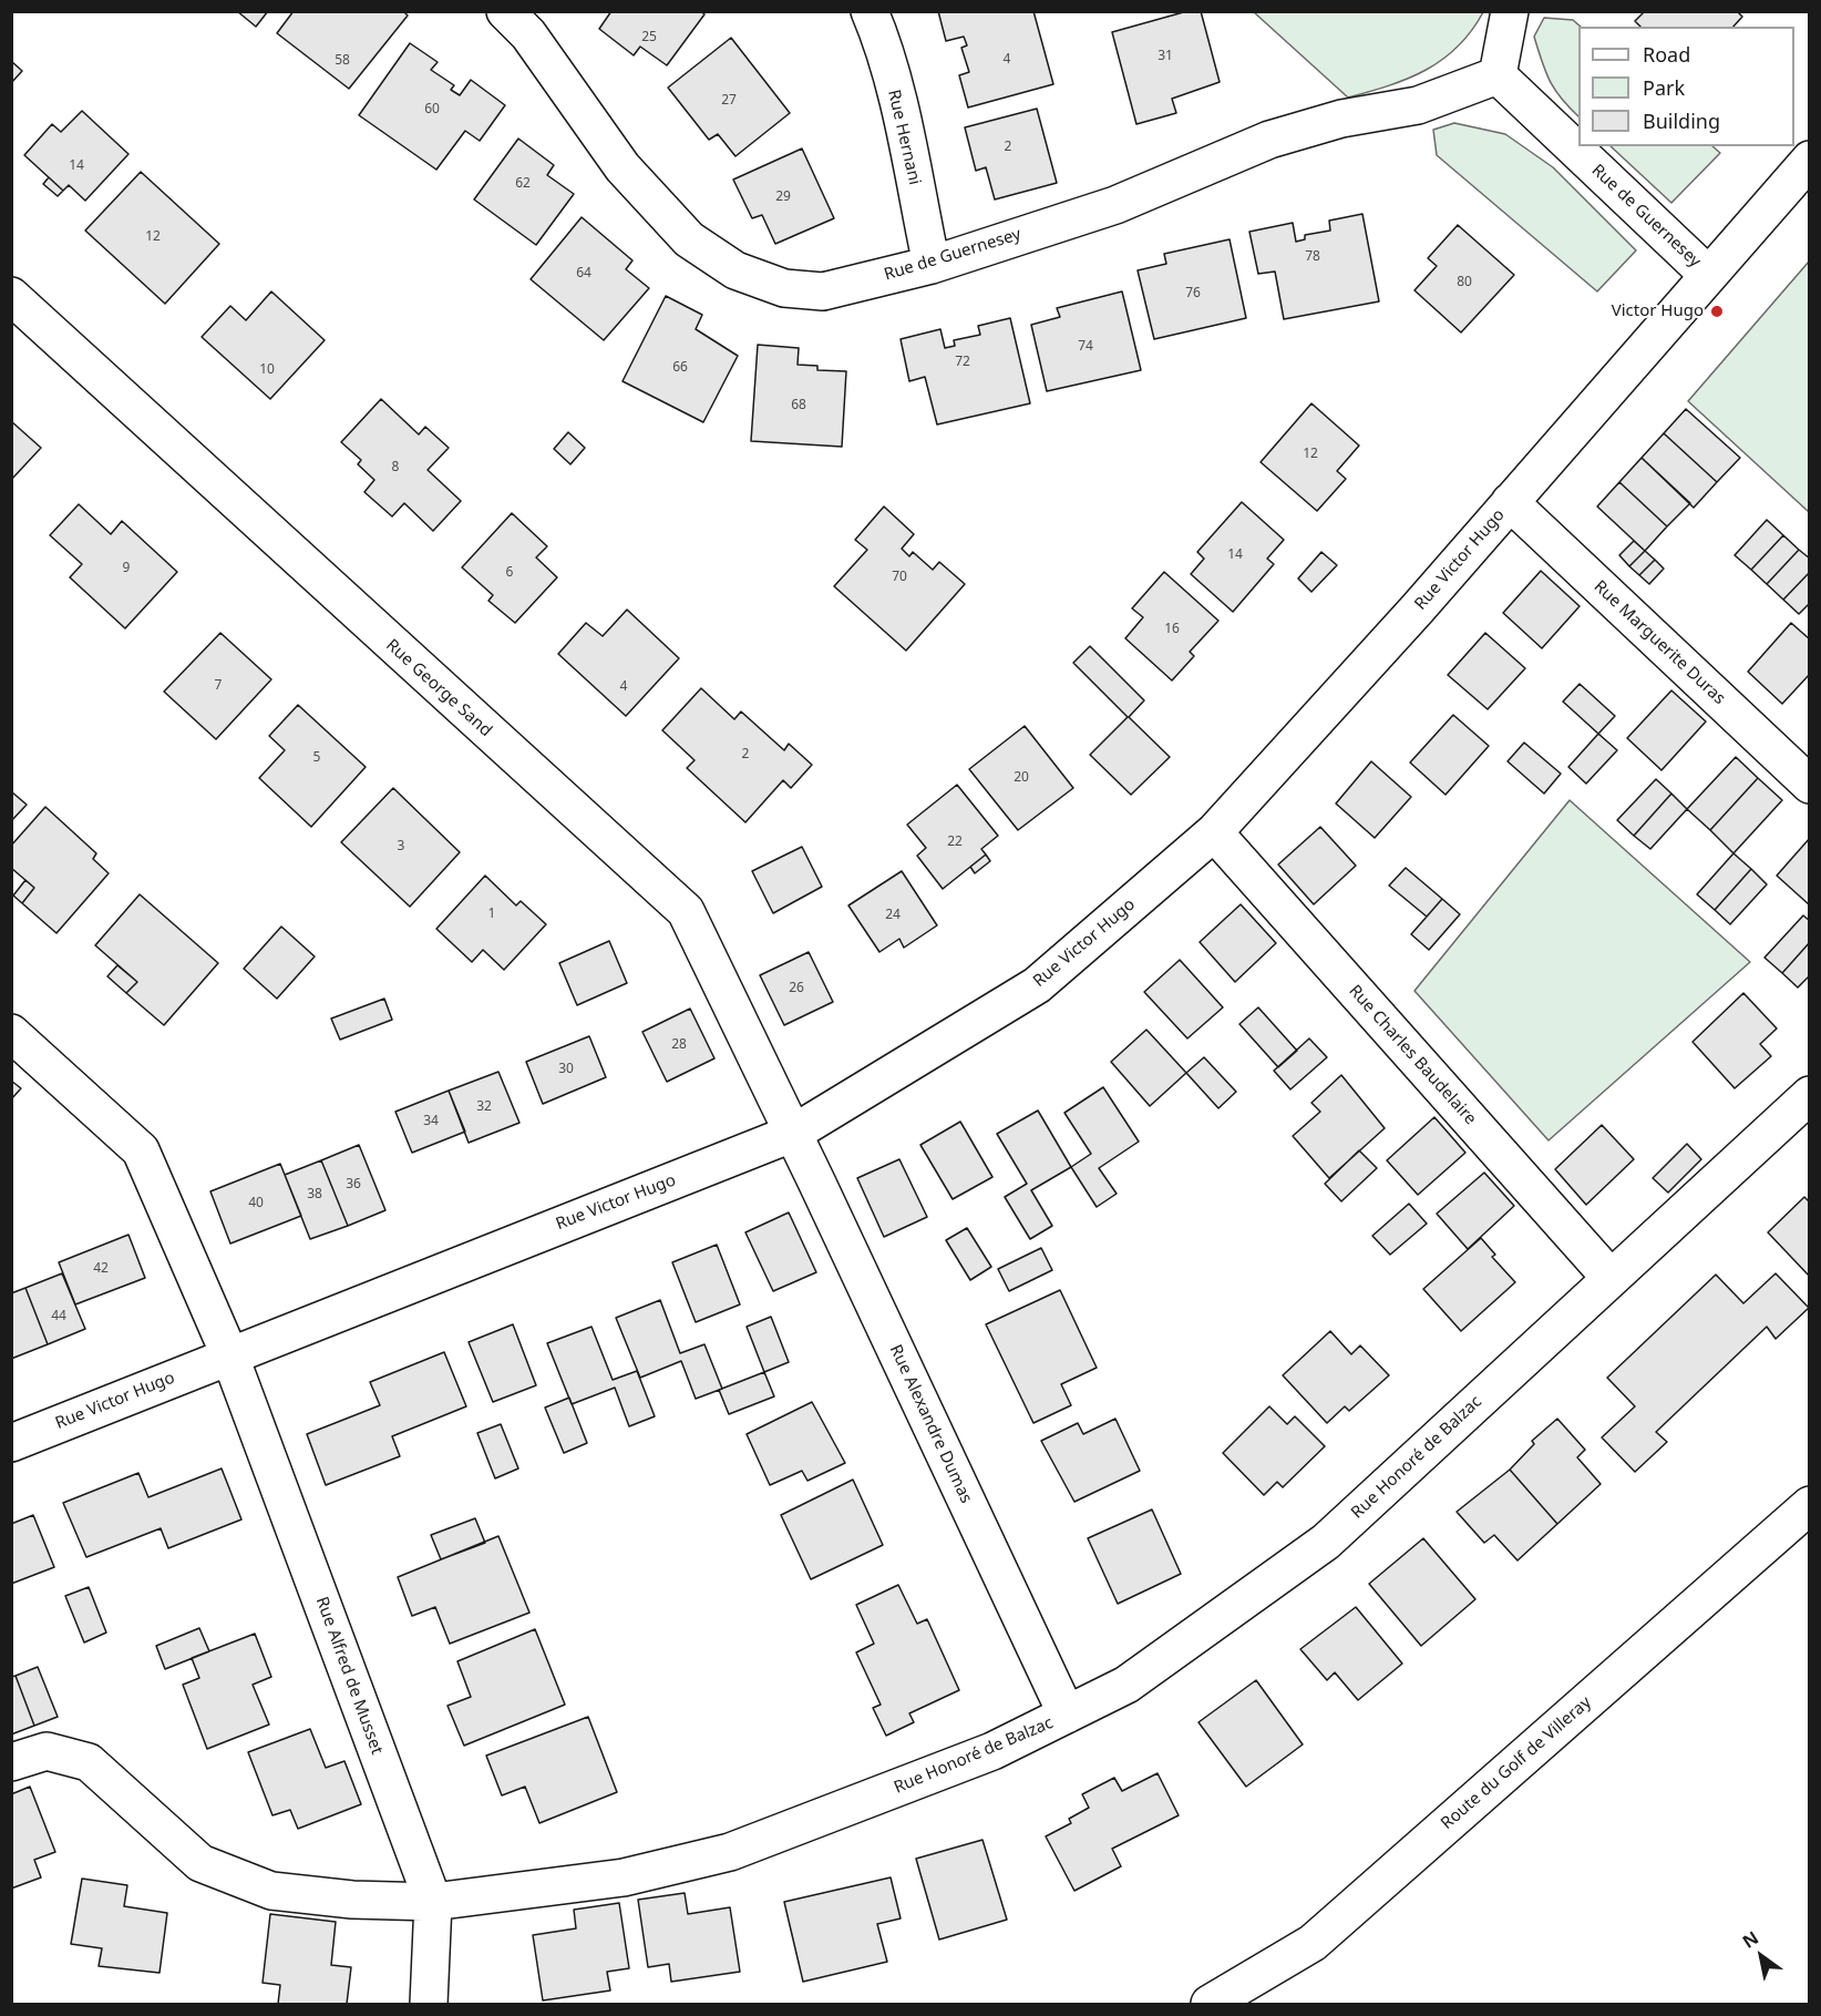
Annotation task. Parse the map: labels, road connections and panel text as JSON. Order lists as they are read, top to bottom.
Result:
{
  "streets": {
    "street": [
      "Rue Hernani",
      "Rue de Guernesey",
      "Rue Victor Hugo",
      "Rue Marguerite Duras",
      "Rue George Sand",
      "Rue Charles Baudelaire",
      "Rue Alexandre Dumas",
      "Rue Honoré de Balzac",
      "Rue Alfred de Musset",
      "Route du Golf de Villeray"
    ]
  },
  "crossings": [
    ["Rue Hernani", "Rue de Guernesey"],
    ["Rue de Guernesey", "Rue Victor Hugo"],
    ["Rue Victor Hugo", "Rue Marguerite Duras"],
    ["Rue Victor Hugo", "Rue George Sand"],
    ["Rue Victor Hugo", "Rue Charles Baudelaire"],
    ["Rue Victor Hugo", "Rue Alexandre Dumas"],
    ["Rue Victor Hugo", "Rue Alfred de Musset"],
    ["Rue George Sand", "Rue Alexandre Dumas"],
    ["Rue Charles Baudelaire", "Rue Honoré de Balzac"],
    ["Rue Alexandre Dumas", "Rue Honoré de Balzac"],
    ["Rue Honoré de Balzac", "Rue Alfred de Musset"]
  ],
  "places": ["Victor Hugo"],
  "house_numbers": [
    "25",
    "31",
    "4",
    "58",
    "27",
    "60",
    "2",
    "14",
    "62",
    "29",
    "12",
    "78",
    "64",
    "80",
    "76",
    "74",
    "72",
    "66",
    "10",
    "68",
    "12",
    "8",
    "14",
    "9",
    "6",
    "70",
    "16",
    "7",
    "4",
    "2",
    "5",
    "20",
    "22",
    "3",
    "1",
    "24",
    "26",
    "28",
    "30",
    "32",
    "34",
    "36",
    "38",
    "40",
    "42",
    "44"
  ],
  "legend": ["Road", "Park", "Building"],
  "north": "top left"
}
